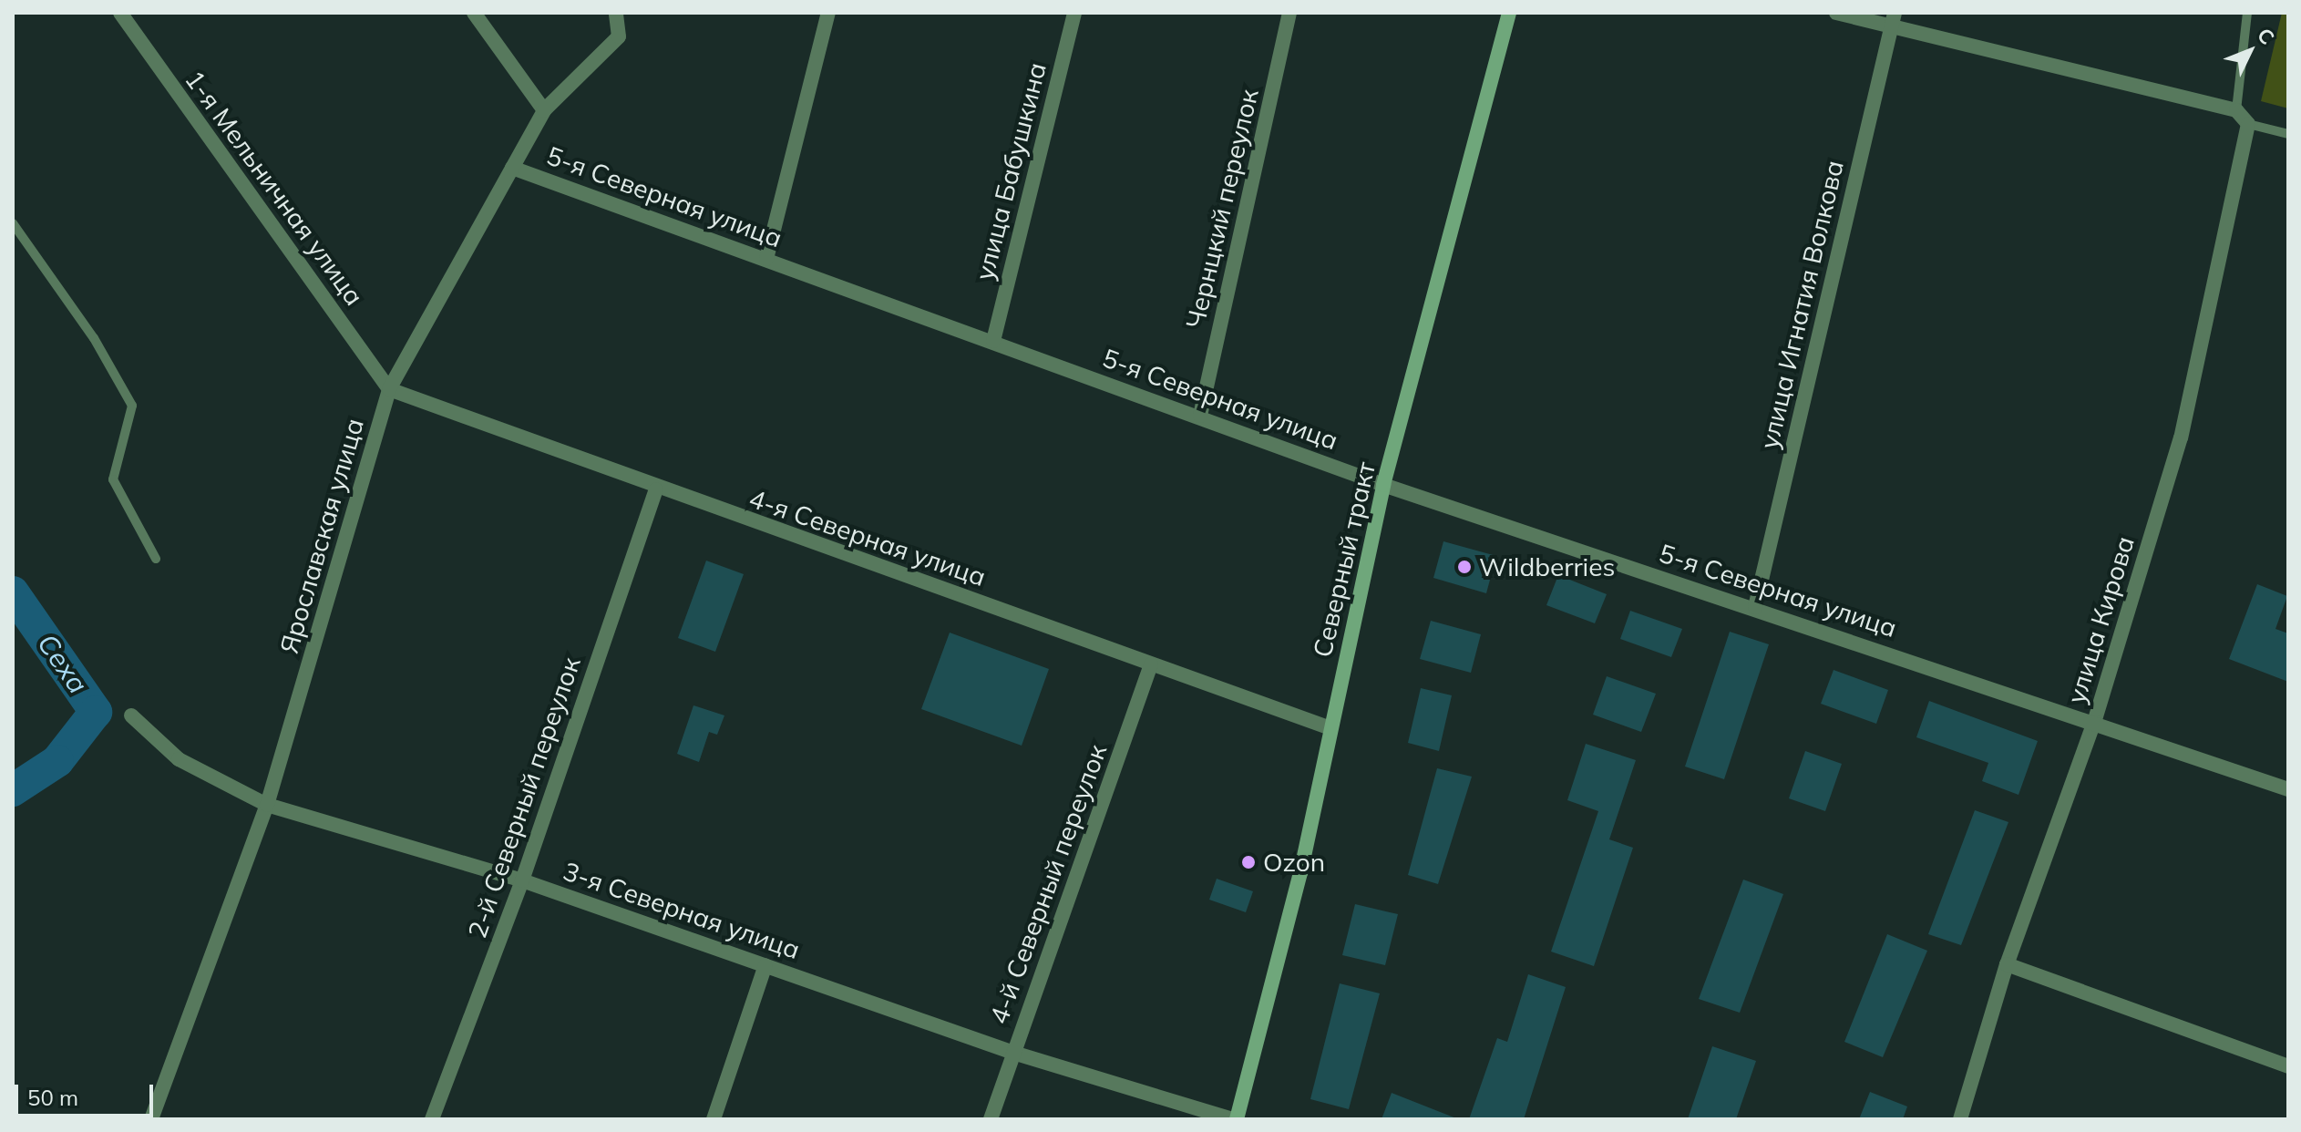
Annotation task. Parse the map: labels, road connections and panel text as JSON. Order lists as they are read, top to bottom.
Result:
{
  "streets": {
    "street": [
      "улица Бабушкина",
      "1-я Мельничная улица",
      "5-я Северная улица",
      "Чернцкий переулок",
      "улица Игнатия Волкова",
      "Ярославская улица",
      "4-я Северная улица",
      "Северный тракт",
      "улица Кирова",
      "2-й Северный переулок",
      "4-й Северный переулок",
      "3-я Северная улица"
    ]
  },
  "crossings": [
    ["улица Бабушкина", "5-я Северная улица"],
    ["1-я Мельничная улица", "Ярославская улица"],
    ["1-я Мельничная улица", "4-я Северная улица"],
    ["5-я Северная улица", "Чернцкий переулок"],
    ["5-я Северная улица", "улица Игнатия Волкова"],
    ["5-я Северная улица", "Ярославская улица"],
    ["5-я Северная улица", "Северный тракт"],
    ["5-я Северная улица", "улица Кирова"],
    ["Ярославская улица", "4-я Северная улица"],
    ["Ярославская улица", "3-я Северная улица"],
    ["4-я Северная улица", "Северный тракт"],
    ["4-я Северная улица", "2-й Северный переулок"],
    ["4-я Северная улица", "4-й Северный переулок"],
    ["Северный тракт", "3-я Северная улица"],
    ["2-й Северный переулок", "3-я Северная улица"],
    ["4-й Северный переулок", "3-я Северная улица"]
  ],
  "water": ["Сеха"],
  "places": ["Wildberries", "Ozon"],
  "scale_bar": "50 m",
  "north": "top right"
}
